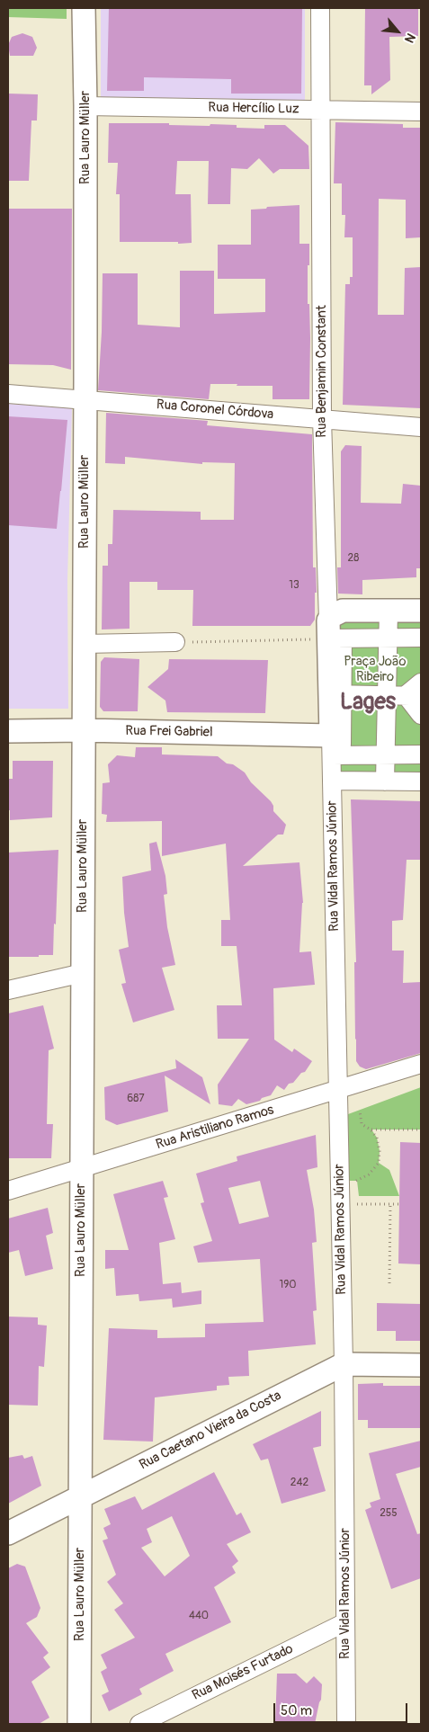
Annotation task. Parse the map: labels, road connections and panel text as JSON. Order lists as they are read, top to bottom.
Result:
{
  "streets": {
    "main road": [
      "Rua Lauro Müller",
      "Rua Benjamin Constant",
      "Rua Frei Gabriel",
      "Rua Caetano Vieira da Costa"
    ],
    "street": [
      "Rua Hercílio Luz",
      "Rua Coronel Córdova",
      "Rua Vidal Ramos Júnior",
      "Rua Aristiliano Ramos",
      "Rua Moisés Furtado"
    ]
  },
  "crossings": [
    ["Rua Hercílio Luz", "Rua Lauro Müller"],
    ["Rua Hercílio Luz", "Rua Benjamin Constant"],
    ["Rua Lauro Müller", "Rua Coronel Córdova"],
    ["Rua Lauro Müller", "Rua Frei Gabriel"],
    ["Rua Lauro Müller", "Rua Aristiliano Ramos"],
    ["Rua Lauro Müller", "Rua Caetano Vieira da Costa"],
    ["Rua Benjamin Constant", "Rua Coronel Córdova"],
    ["Rua Benjamin Constant", "Rua Frei Gabriel"],
    ["Rua Benjamin Constant", "Rua Vidal Ramos Júnior"],
    ["Rua Frei Gabriel", "Rua Vidal Ramos Júnior"],
    ["Rua Vidal Ramos Júnior", "Rua Aristiliano Ramos"],
    ["Rua Vidal Ramos Júnior", "Rua Caetano Vieira da Costa"],
    ["Rua Vidal Ramos Júnior", "Rua Moisés Furtado"]
  ],
  "districts": ["Lages"],
  "parks": ["Praça João Ribeiro"],
  "house_numbers": [
    "28",
    "13",
    "687",
    "190",
    "242",
    "255",
    "440"
  ],
  "scale_bar": "50 m",
  "north": "bottom right"
}
